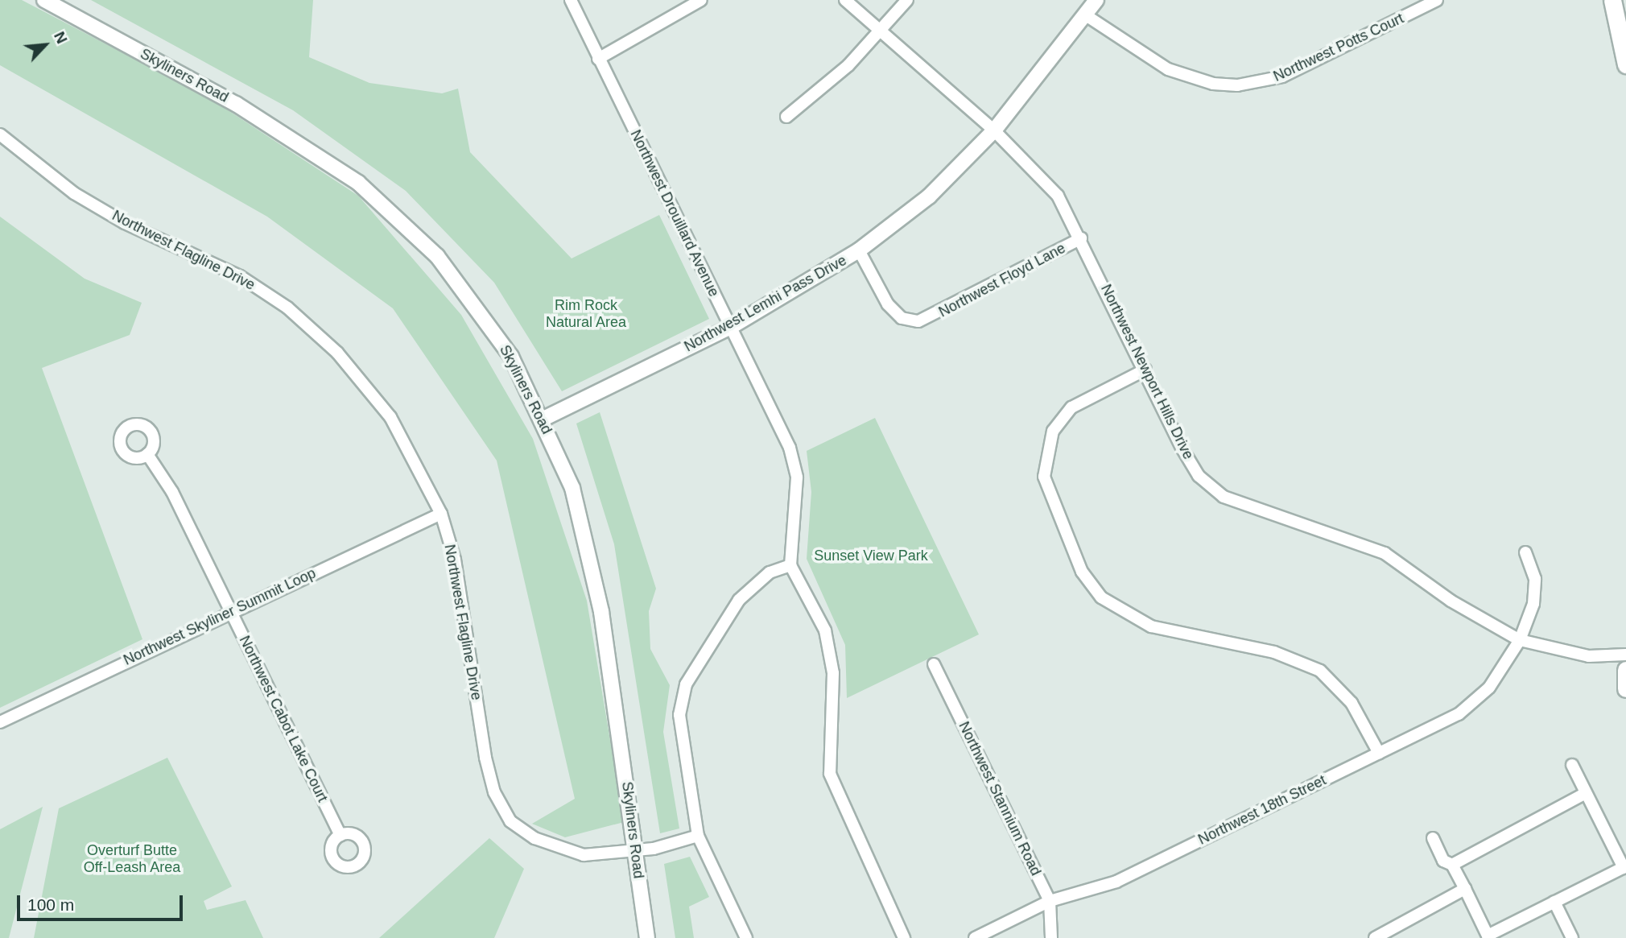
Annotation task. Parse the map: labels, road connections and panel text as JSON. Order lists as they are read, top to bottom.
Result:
{
  "streets": {
    "street": [
      "Northwest Potts Court",
      "Skyliners Road",
      "Northwest Drouillard Avenue",
      "Northwest Flagline Drive",
      "Northwest Floyd Lane",
      "Northwest Lemhi Pass Drive",
      "Northwest Newport Hills Drive",
      "Northwest Skyliner Summit Loop",
      "Northwest Cabot Lake Court",
      "Northwest Stannium Road",
      "Northwest 18th Street"
    ]
  },
  "crossings": [
    ["Northwest Potts Court", "Northwest Lemhi Pass Drive"],
    ["Skyliners Road", "Northwest Flagline Drive"],
    ["Skyliners Road", "Northwest Lemhi Pass Drive"],
    ["Northwest Drouillard Avenue", "Northwest Lemhi Pass Drive"],
    ["Northwest Flagline Drive", "Northwest Skyliner Summit Loop"],
    ["Northwest Floyd Lane", "Northwest Lemhi Pass Drive"],
    ["Northwest Floyd Lane", "Northwest Newport Hills Drive"],
    ["Northwest Lemhi Pass Drive", "Northwest Newport Hills Drive"],
    ["Northwest Newport Hills Drive", "Northwest 18th Street"],
    ["Northwest Skyliner Summit Loop", "Northwest Cabot Lake Court"],
    ["Northwest Stannium Road", "Northwest 18th Street"]
  ],
  "parks": ["Rim Rock Natural Area", "Sunset View Park", "Overturf Butte Off-Leash Area"],
  "scale_bar": "100 m",
  "north": "top right"
}
